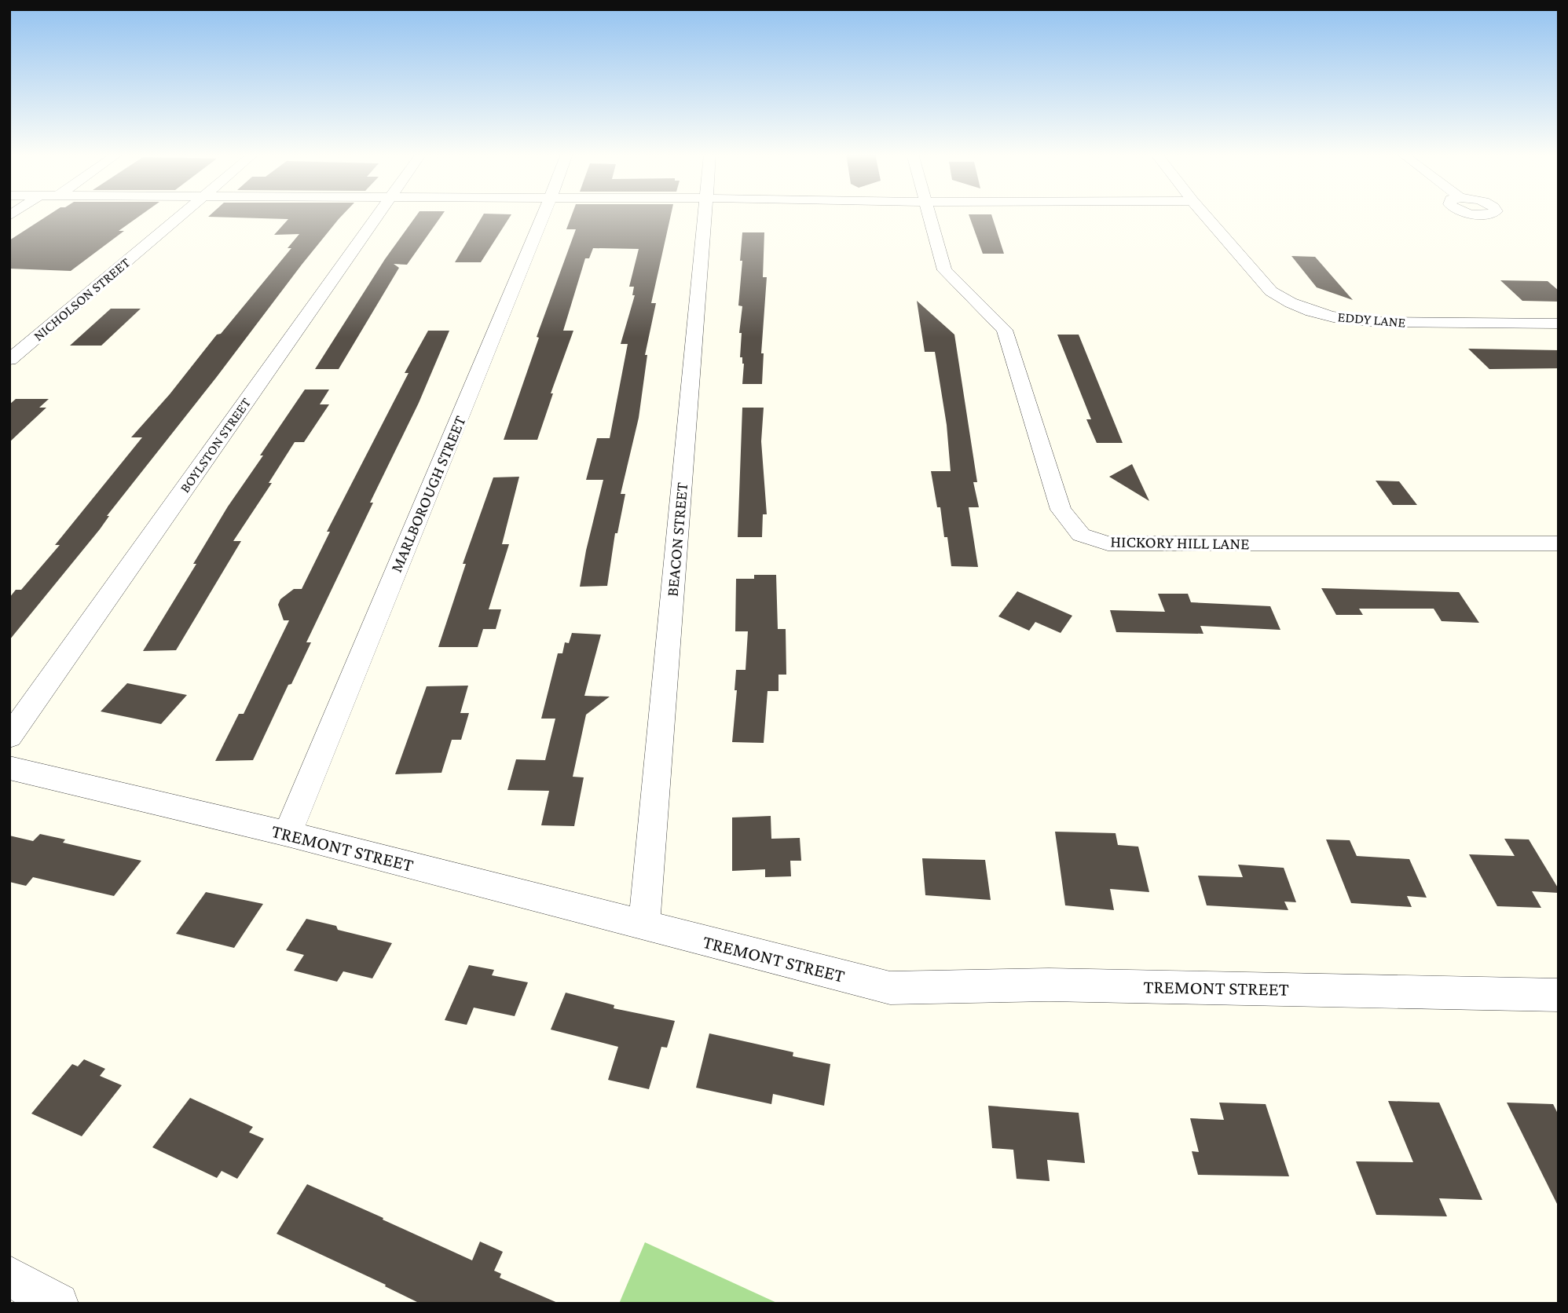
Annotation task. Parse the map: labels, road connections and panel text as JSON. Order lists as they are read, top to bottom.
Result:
{
  "streets": {
    "street": [
      "NICHOLSON STREET",
      "EDDY LANE",
      "BOYLSTON STREET",
      "MARLBOROUGH STREET",
      "BEACON STREET",
      "HICKORY HILL LANE",
      "TREMONT STREET"
    ]
  },
  "crossings": [
    ["MARLBOROUGH STREET", "TREMONT STREET"],
    ["BEACON STREET", "TREMONT STREET"]
  ]
}
